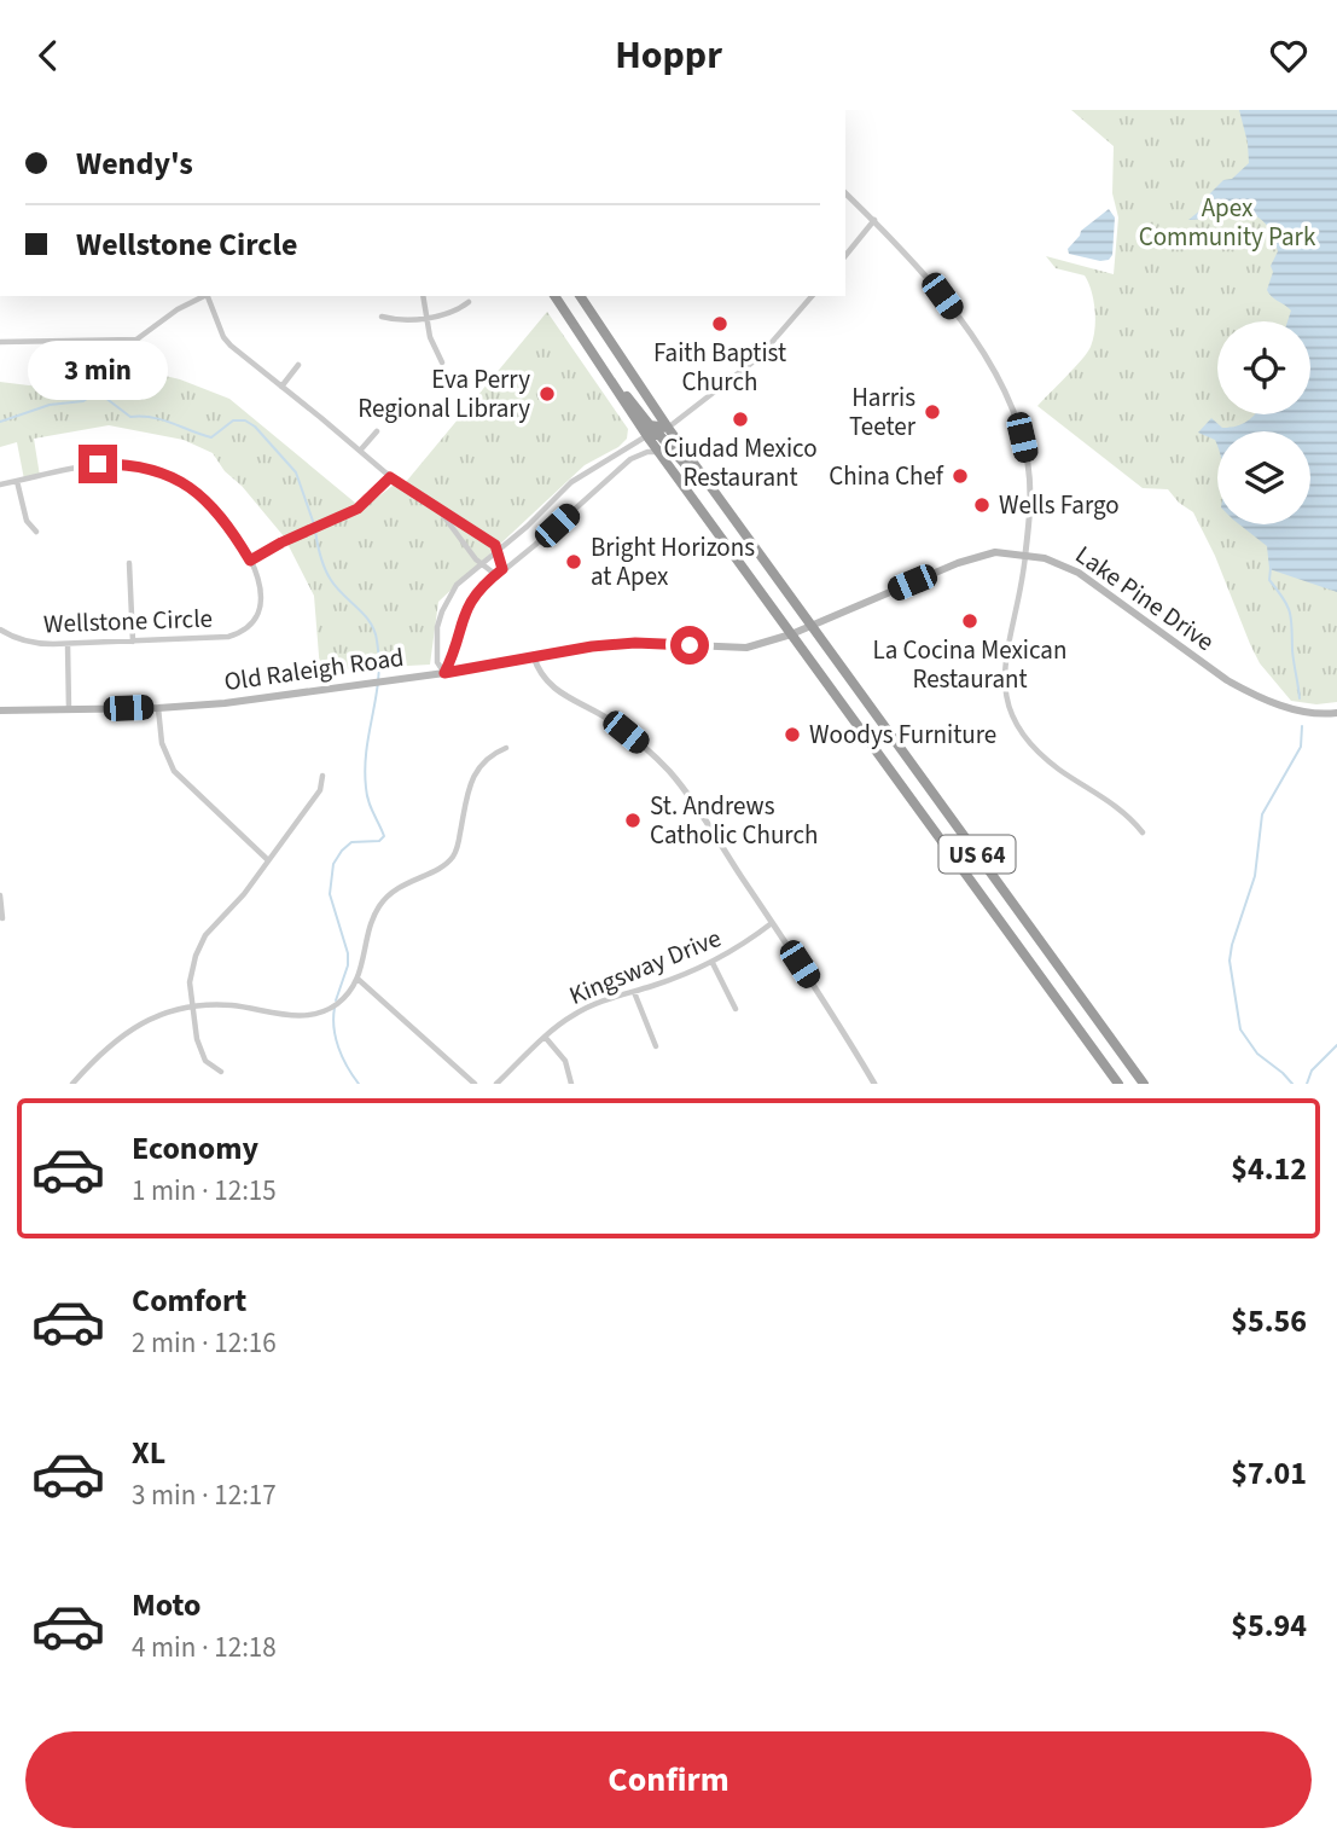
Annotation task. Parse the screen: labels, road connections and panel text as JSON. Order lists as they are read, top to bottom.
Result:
{
  "streets": {
    "highway": ["US 64"],
    "main road": ["Lake Pine Drive", "Old Raleigh Road"],
    "street": ["Wellstone Circle", "Kingsway Drive"]
  },
  "crossings": [
    ["Lake Pine Drive", "Old Raleigh Road"],
    ["Lake Pine Drive", "US 64"]
  ],
  "parks": ["Apex Community Park"],
  "places": [
    "Faith Baptist Church",
    "Eva Perry Regional Library",
    "Harris Teeter",
    "Ciudad Mexico Restaurant",
    "China Chef",
    "Wells Fargo",
    "Bright Horizons at Apex",
    "La Cocina Mexican Restaurant",
    "Woodys Furniture",
    "St. Andrews Catholic Church"
  ],
  "page": {
    "header": "Hoppr",
    "banner": ["Wendy's", "Wellstone Circle"],
    "bubble": "3 min",
    "list": [
      {
        "name": "Economy",
        "note": "1 min · 12:15",
        "value": "$4.12"
      },
      {
        "name": "Comfort",
        "note": "2 min · 12:16",
        "value": "$5.56"
      },
      {
        "name": "XL",
        "note": "3 min · 12:17",
        "value": "$7.01"
      },
      {
        "name": "Moto",
        "note": "4 min · 12:18",
        "value": "$5.94"
      }
    ],
    "buttons": "Confirm"
  }
}
